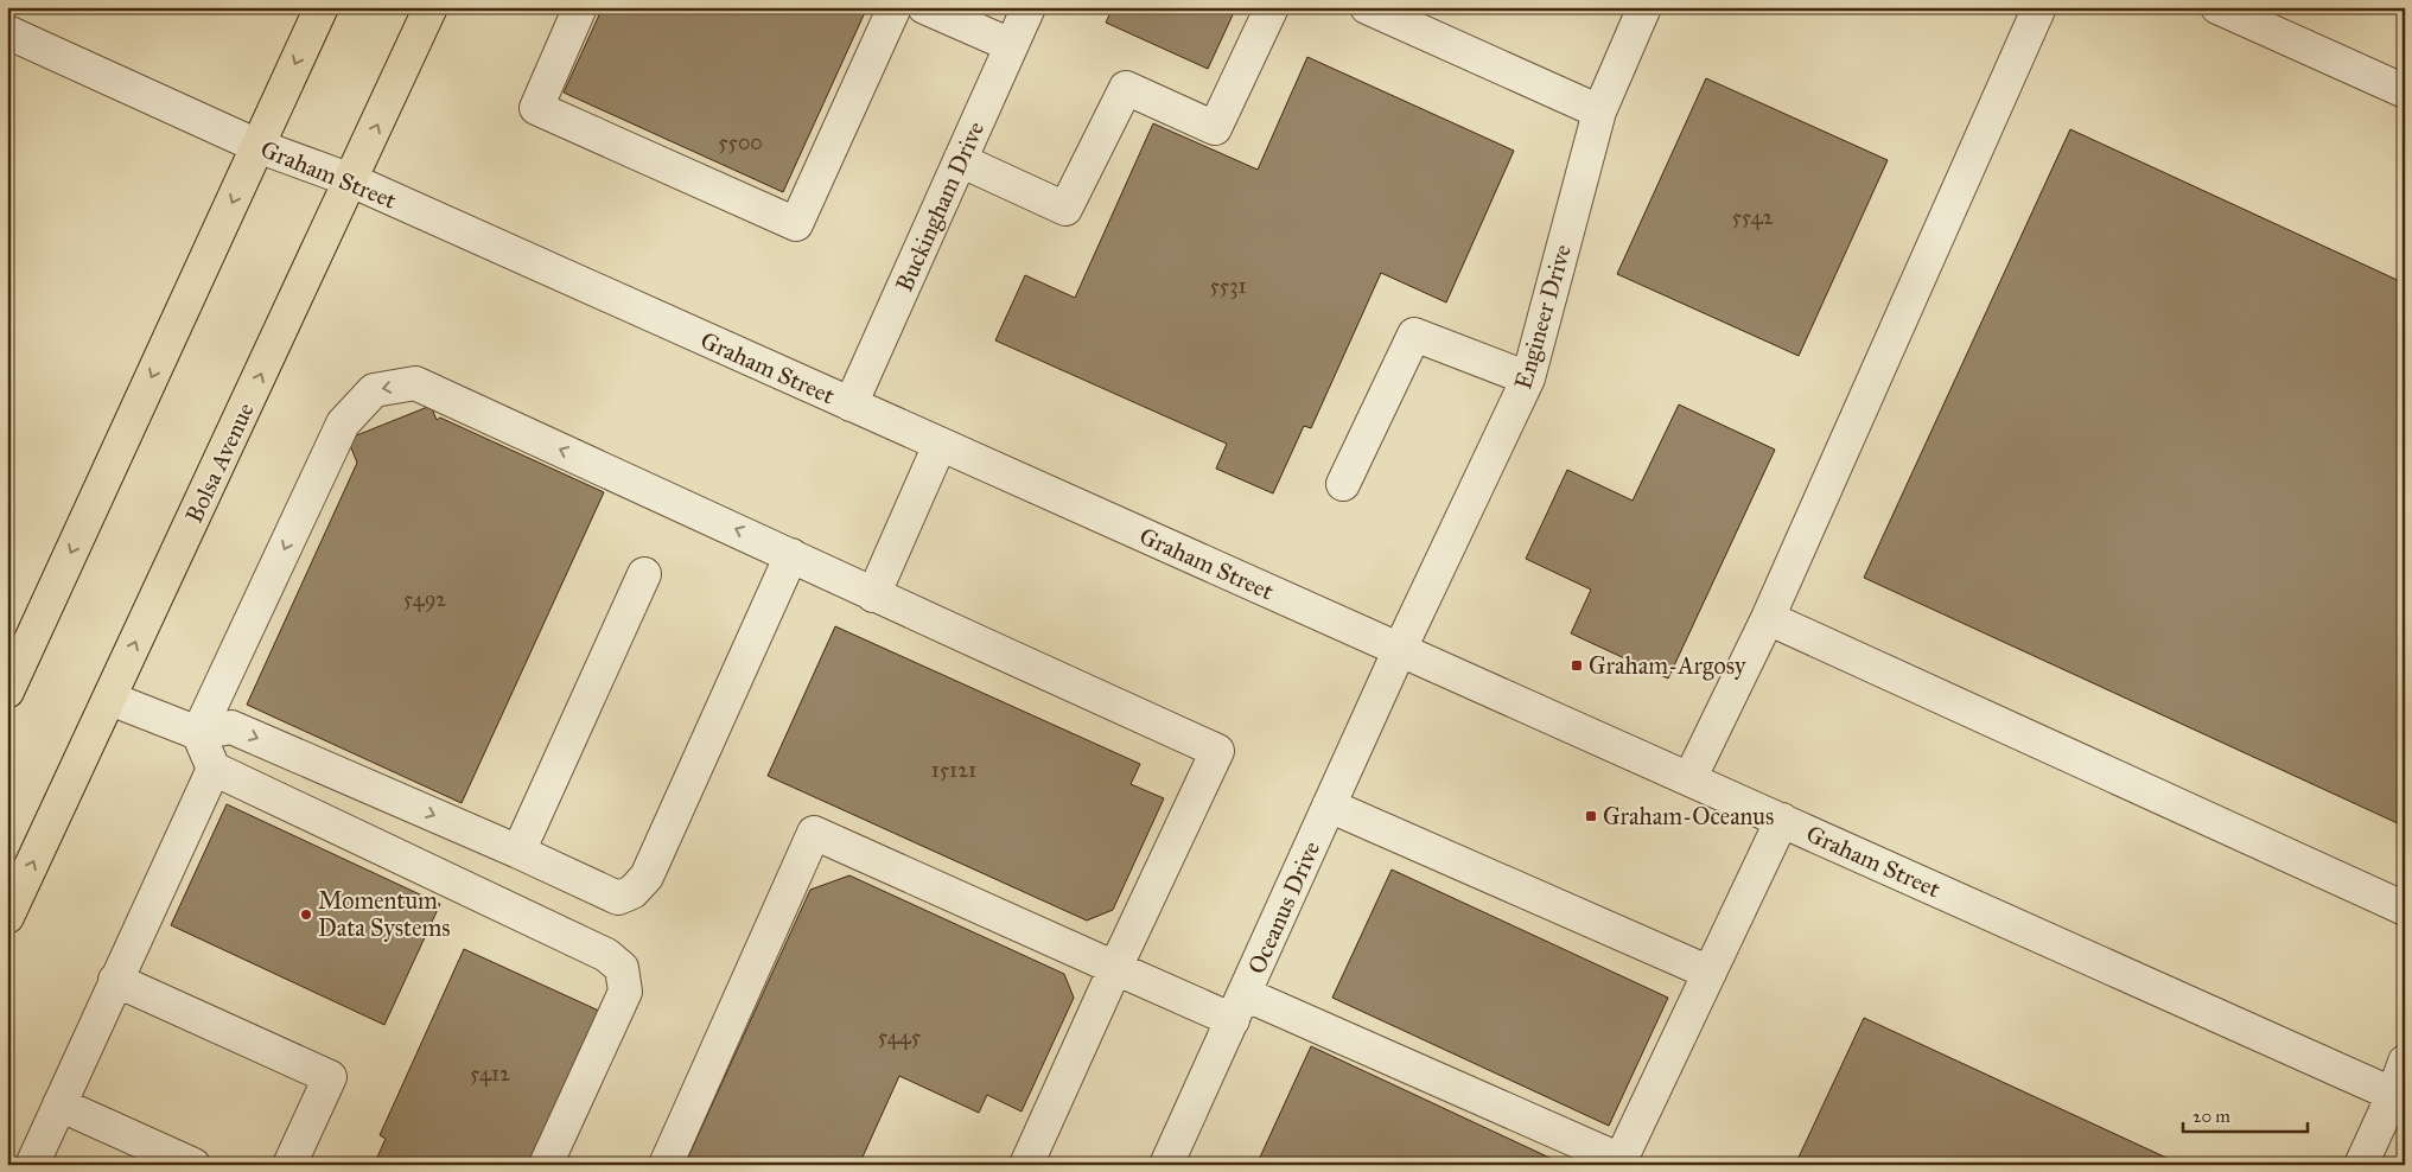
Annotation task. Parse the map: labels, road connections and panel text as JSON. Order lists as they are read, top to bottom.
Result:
{
  "streets": {
    "main road": ["Bolsa Avenue"],
    "street": [
      "Graham Street",
      "Buckingham Drive",
      "Engineer Drive",
      "Oceanus Drive"
    ]
  },
  "crossings": [
    ["Graham Street", "Buckingham Drive"],
    ["Graham Street", "Engineer Drive"],
    ["Graham Street", "Bolsa Avenue"],
    ["Graham Street", "Oceanus Drive"],
    ["Engineer Drive", "Oceanus Drive"]
  ],
  "places": {
    "transit": ["Graham-Argosy", "Graham-Oceanus"],
    "other": ["Momentum Data Systems"]
  },
  "house_numbers": [
    "5500",
    "5542",
    "5531",
    "5492",
    "15121",
    "5445",
    "5412"
  ],
  "scale_bar": "20 m"
}
